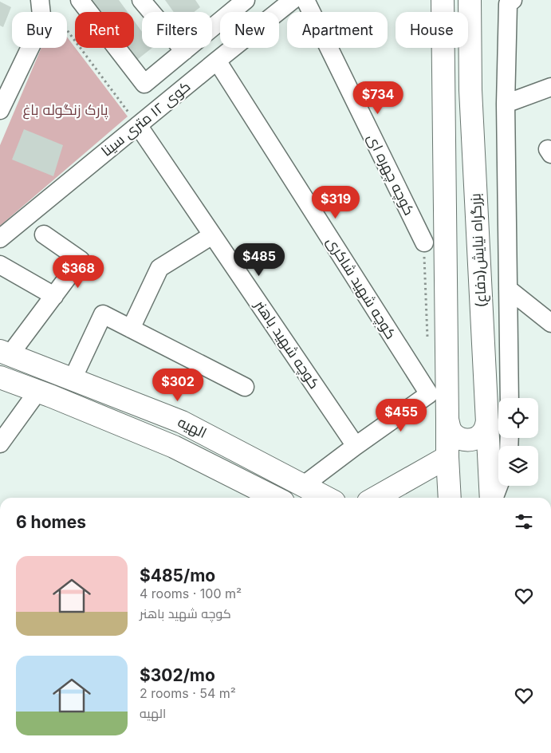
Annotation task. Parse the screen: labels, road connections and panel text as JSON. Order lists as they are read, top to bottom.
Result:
{
  "streets": {
    "main road": ["بزرگراه نیایش(دفاع)", "الهیه"],
    "street": [
      "کوی ۱۲ متری سینا",
      "کوچه چهره ای",
      "کوچه شهید شاکری",
      "کوچه شهید باهنر"
    ]
  },
  "crossings": [
    ["کوی ۱۲ متری سینا", "کوچه شهید شاکری"],
    ["کوی ۱۲ متری سینا", "کوچه شهید باهنر"],
    ["کوچه شهید شاکری", "کوچه شهید باهنر"]
  ],
  "parks": ["پارک زنگوله باغ"],
  "page": {
    "chip": [
      "Buy",
      "Rent",
      "Filters",
      "New",
      "Apartment",
      "House"
    ],
    "price": [
      "$734",
      "$319",
      "$485",
      "$368",
      "$302",
      "$455"
    ],
    "heading": "6 homes",
    "list": [
      {
        "name": "$485/mo",
        "note": "4 rooms · 100 m² · کوچه شهید باهنر"
      },
      {
        "name": "$302/mo",
        "note": "2 rooms · 54 m² · الهیه"
      }
    ]
  }
}
